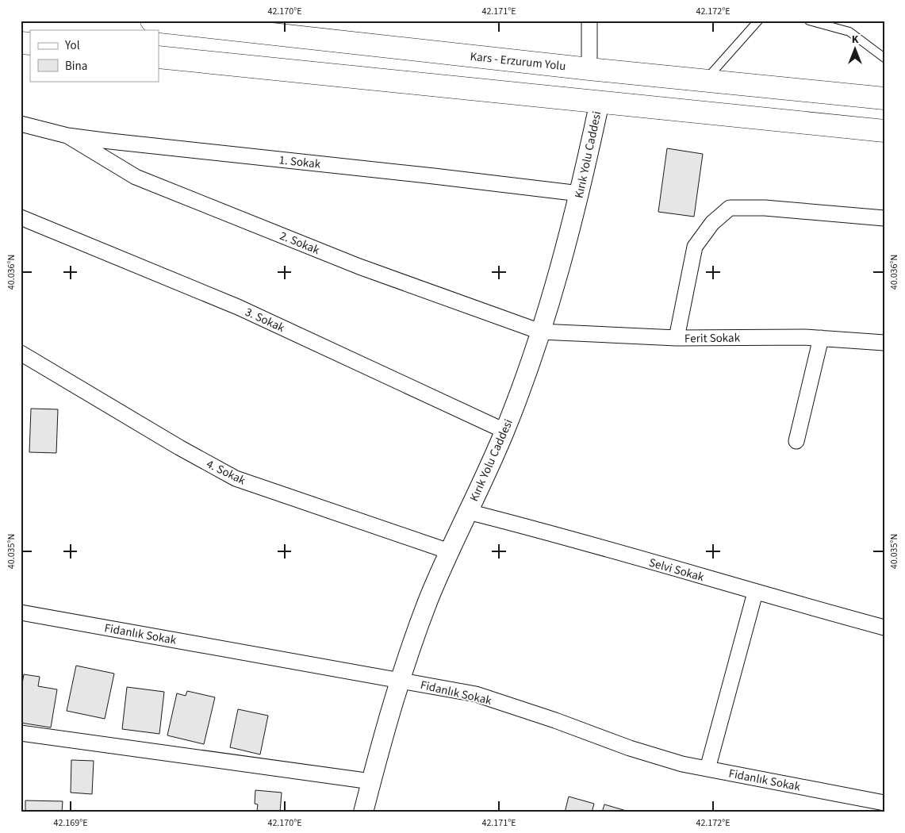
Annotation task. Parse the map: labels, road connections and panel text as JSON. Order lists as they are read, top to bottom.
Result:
{
  "streets": {
    "highway": ["Kars - Erzurum Yolu"],
    "street": [
      "Kırık Yolu Caddesi",
      "1. Sokak",
      "2. Sokak",
      "3. Sokak",
      "Ferit Sokak",
      "4. Sokak",
      "Selvi Sokak",
      "Fidanlık Sokak"
    ]
  },
  "crossings": [
    ["Kırık Yolu Caddesi", "1. Sokak"],
    ["Kırık Yolu Caddesi", "2. Sokak"],
    ["Kırık Yolu Caddesi", "3. Sokak"],
    ["Kırık Yolu Caddesi", "Ferit Sokak"],
    ["Kırık Yolu Caddesi", "4. Sokak"],
    ["Kırık Yolu Caddesi", "Selvi Sokak"],
    ["Kırık Yolu Caddesi", "Fidanlık Sokak"],
    ["1. Sokak", "2. Sokak"],
    ["2. Sokak", "Ferit Sokak"]
  ],
  "legend": ["Yol", "Bina"],
  "north": "top",
  "coordinates": [
    "42.170°E",
    "42.171°E",
    "42.172°E",
    "40.036°N",
    "40.035°N",
    "42.169°E"
  ]
}
